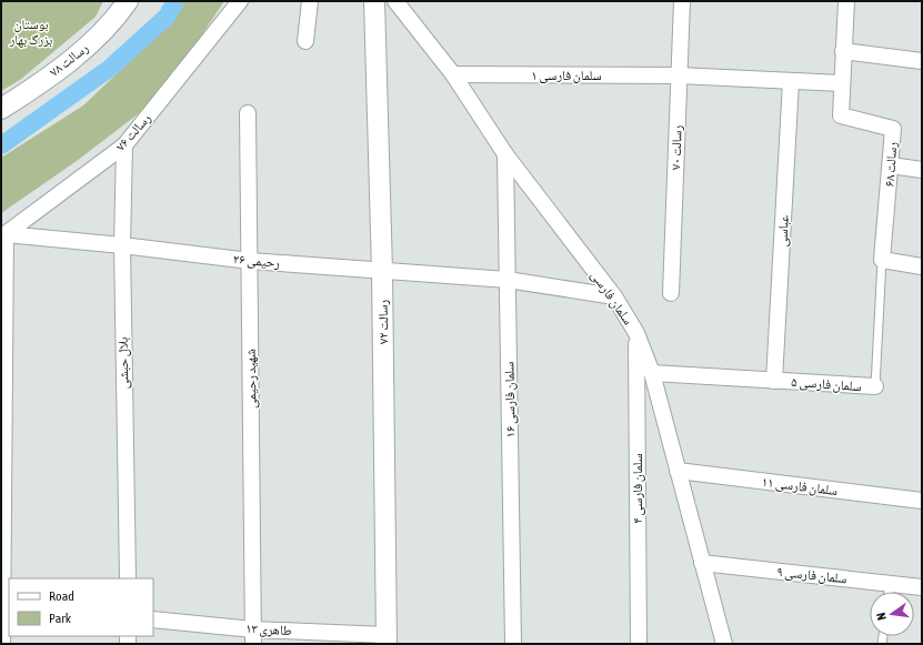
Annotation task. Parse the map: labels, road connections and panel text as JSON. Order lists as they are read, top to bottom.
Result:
{
  "streets": {
    "street": [
      "رسالت ۷۸",
      "سلمان فارسی ۱",
      "رسالت ۷۶",
      "رسالت ۷۰",
      "رسالت ۶۸",
      "عباسی",
      "رحیمی ۲۶",
      "سلمان فارسی",
      "رسالت ۷۲",
      "بلال حبشی",
      "شهید رحیمی",
      "سلمان فارسی ۵",
      "سلمان فارسی ۱۶",
      "سلمان فارسی ۱۱",
      "سلمان فارسی ۴",
      "سلمان فارسی ۹",
      "طاهری ۱۳"
    ]
  },
  "crossings": [
    ["سلمان فارسی ۱", "رسالت ۷۰"],
    ["سلمان فارسی ۱", "رسالت ۶۸"],
    ["سلمان فارسی ۱", "عباسی"],
    ["سلمان فارسی ۱", "سلمان فارسی"],
    ["رسالت ۷۶", "رحیمی ۲۶"],
    ["رسالت ۷۶", "بلال حبشی"],
    ["رسالت ۶۸", "سلمان فارسی ۵"],
    ["عباسی", "سلمان فارسی ۵"],
    ["رحیمی ۲۶", "سلمان فارسی"],
    ["رحیمی ۲۶", "رسالت ۷۲"],
    ["رحیمی ۲۶", "بلال حبشی"],
    ["رحیمی ۲۶", "شهید رحیمی"],
    ["رحیمی ۲۶", "سلمان فارسی ۱۶"],
    ["سلمان فارسی", "سلمان فارسی ۵"],
    ["سلمان فارسی", "سلمان فارسی ۱۶"],
    ["سلمان فارسی", "سلمان فارسی ۱۱"],
    ["سلمان فارسی", "سلمان فارسی ۴"],
    ["سلمان فارسی", "سلمان فارسی ۹"],
    ["رسالت ۷۲", "طاهری ۱۳"],
    ["شهید رحیمی", "طاهری ۱۳"]
  ],
  "parks": ["بوستان بزرگ بهار"],
  "legend": ["Road", "Park"],
  "north": "left"
}
